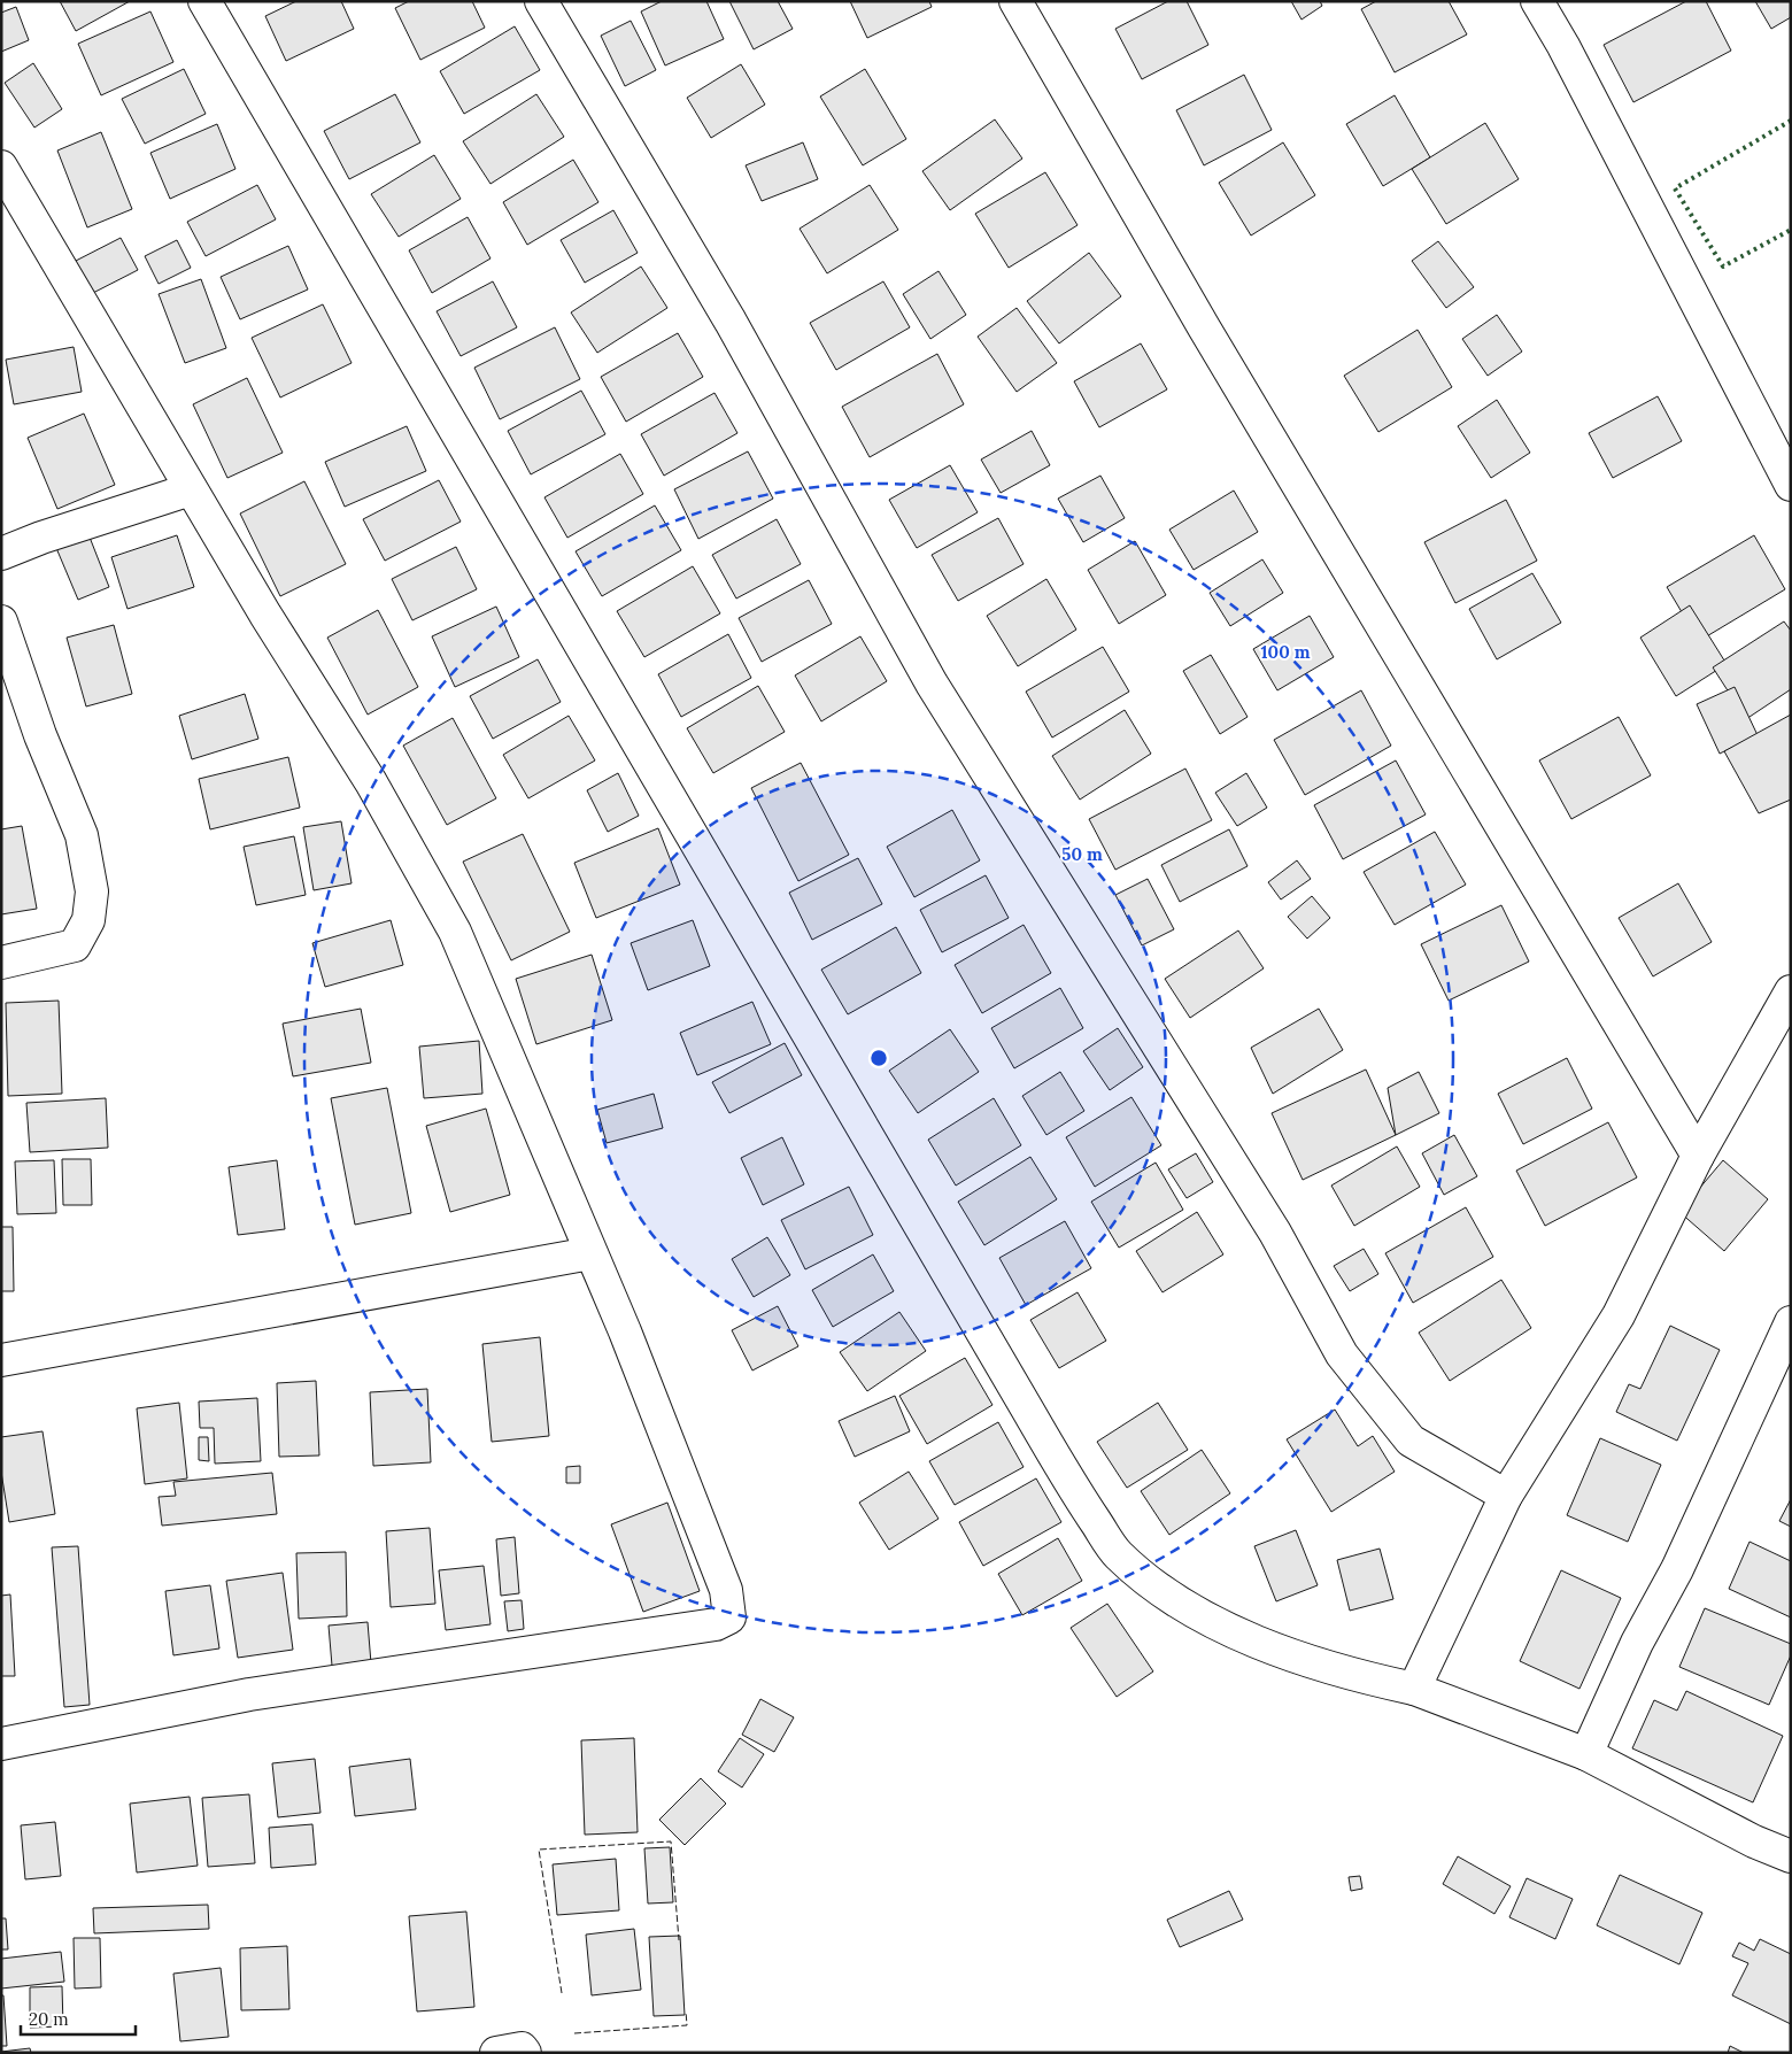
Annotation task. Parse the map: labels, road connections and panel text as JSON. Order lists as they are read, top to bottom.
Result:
{
  "scale_bar": "20 m",
  "rings": ["100 m", "50 m"]
}
